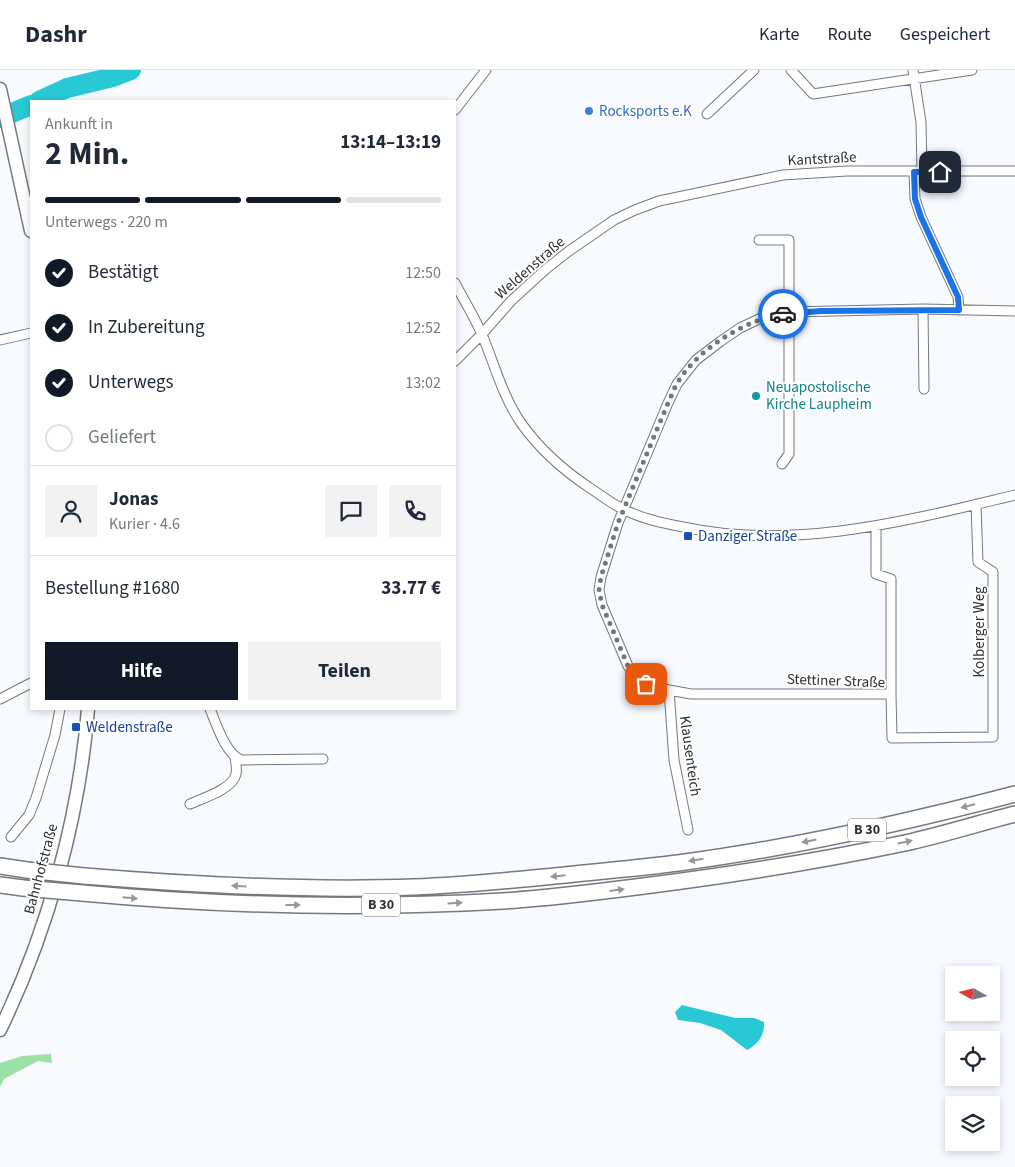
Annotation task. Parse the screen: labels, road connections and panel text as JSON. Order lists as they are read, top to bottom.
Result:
{
  "streets": {
    "highway": ["B 30"],
    "main road": ["Bahnhofstraße"],
    "street": [
      "Kantstraße",
      "Weldenstraße",
      "Kolberger Weg",
      "Stettiner Straße",
      "Klausenteich"
    ]
  },
  "crossings": [
    ["Kantstraße", "Weldenstraße"],
    ["Kolberger Weg", "Stettiner Straße"],
    ["Stettiner Straße", "Klausenteich"]
  ],
  "places": {
    "other": ["Rocksports e.K", "Neuapostolische Kirche Laupheim"],
    "transit": ["Danziger Straße", "Weldenstraße"]
  },
  "north": "left",
  "page": {
    "header": "Dashr",
    "nav": ["Karte", "Route", "Gespeichert"],
    "heading": ["2 Min.", "Ankunft in", "13:14–13:19"],
    "panel": [
      "Jonas",
      "Kurier · 4.6",
      "Bestellung #1680",
      "33.77 €"
    ],
    "bar": "Unterwegs · 220 m",
    "list": [
      ["Bestätigt", "12:50"],
      ["In Zubereitung", "12:52"],
      ["Unterwegs", "13:02"],
      "Geliefert"
    ],
    "buttons": ["Hilfe", "Teilen"]
  }
}
